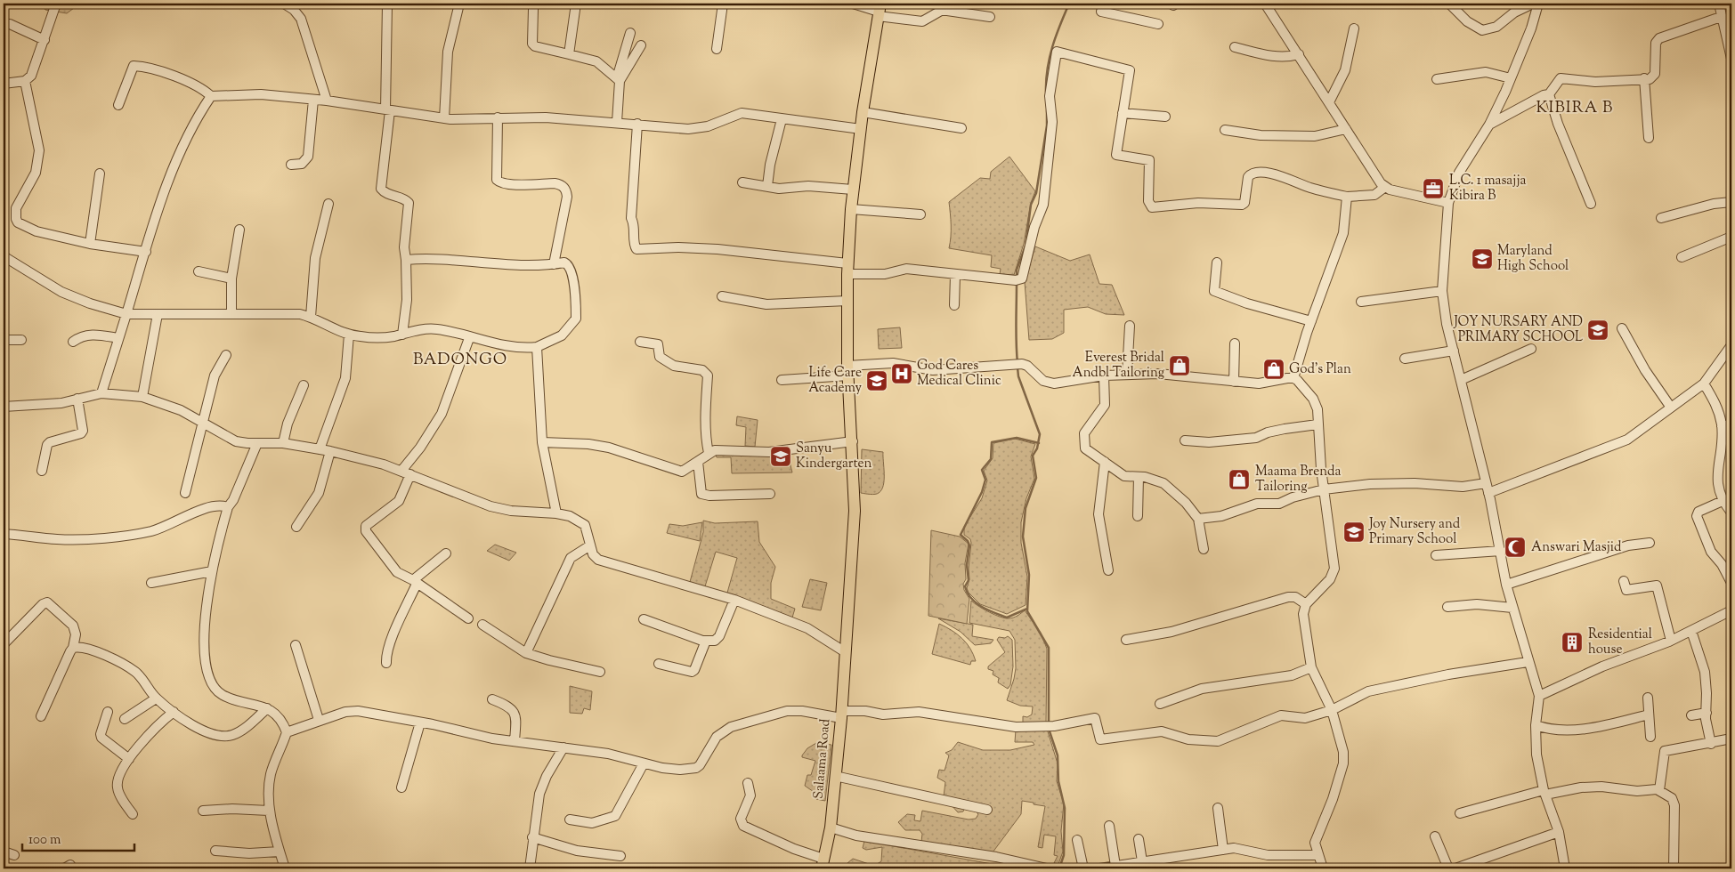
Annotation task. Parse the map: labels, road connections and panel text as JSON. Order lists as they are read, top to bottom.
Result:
{
  "streets": {
    "main road": ["Salaama Road"]
  },
  "districts": ["KIBIRA B", "BADONGO"],
  "places": {
    "office": ["L.C. 1 masajja Kibira B"],
    "school or university": [
      "Maryland High School",
      "JOY NURSARY AND PRIMARY SCHOOL",
      "Life Care Academy",
      "Sanyu Kindergarten",
      "Joy Nursery and Primary School"
    ],
    "shop": ["Everest Bridal Andbl Tailoring", "God's Plan", "Maama Brenda Tailoring"],
    "hospital": ["God Cares Medical Clinic"],
    "mosque": ["Answari Masjid"],
    "building": ["Residential house"]
  },
  "scale_bar": "100 m"
}
